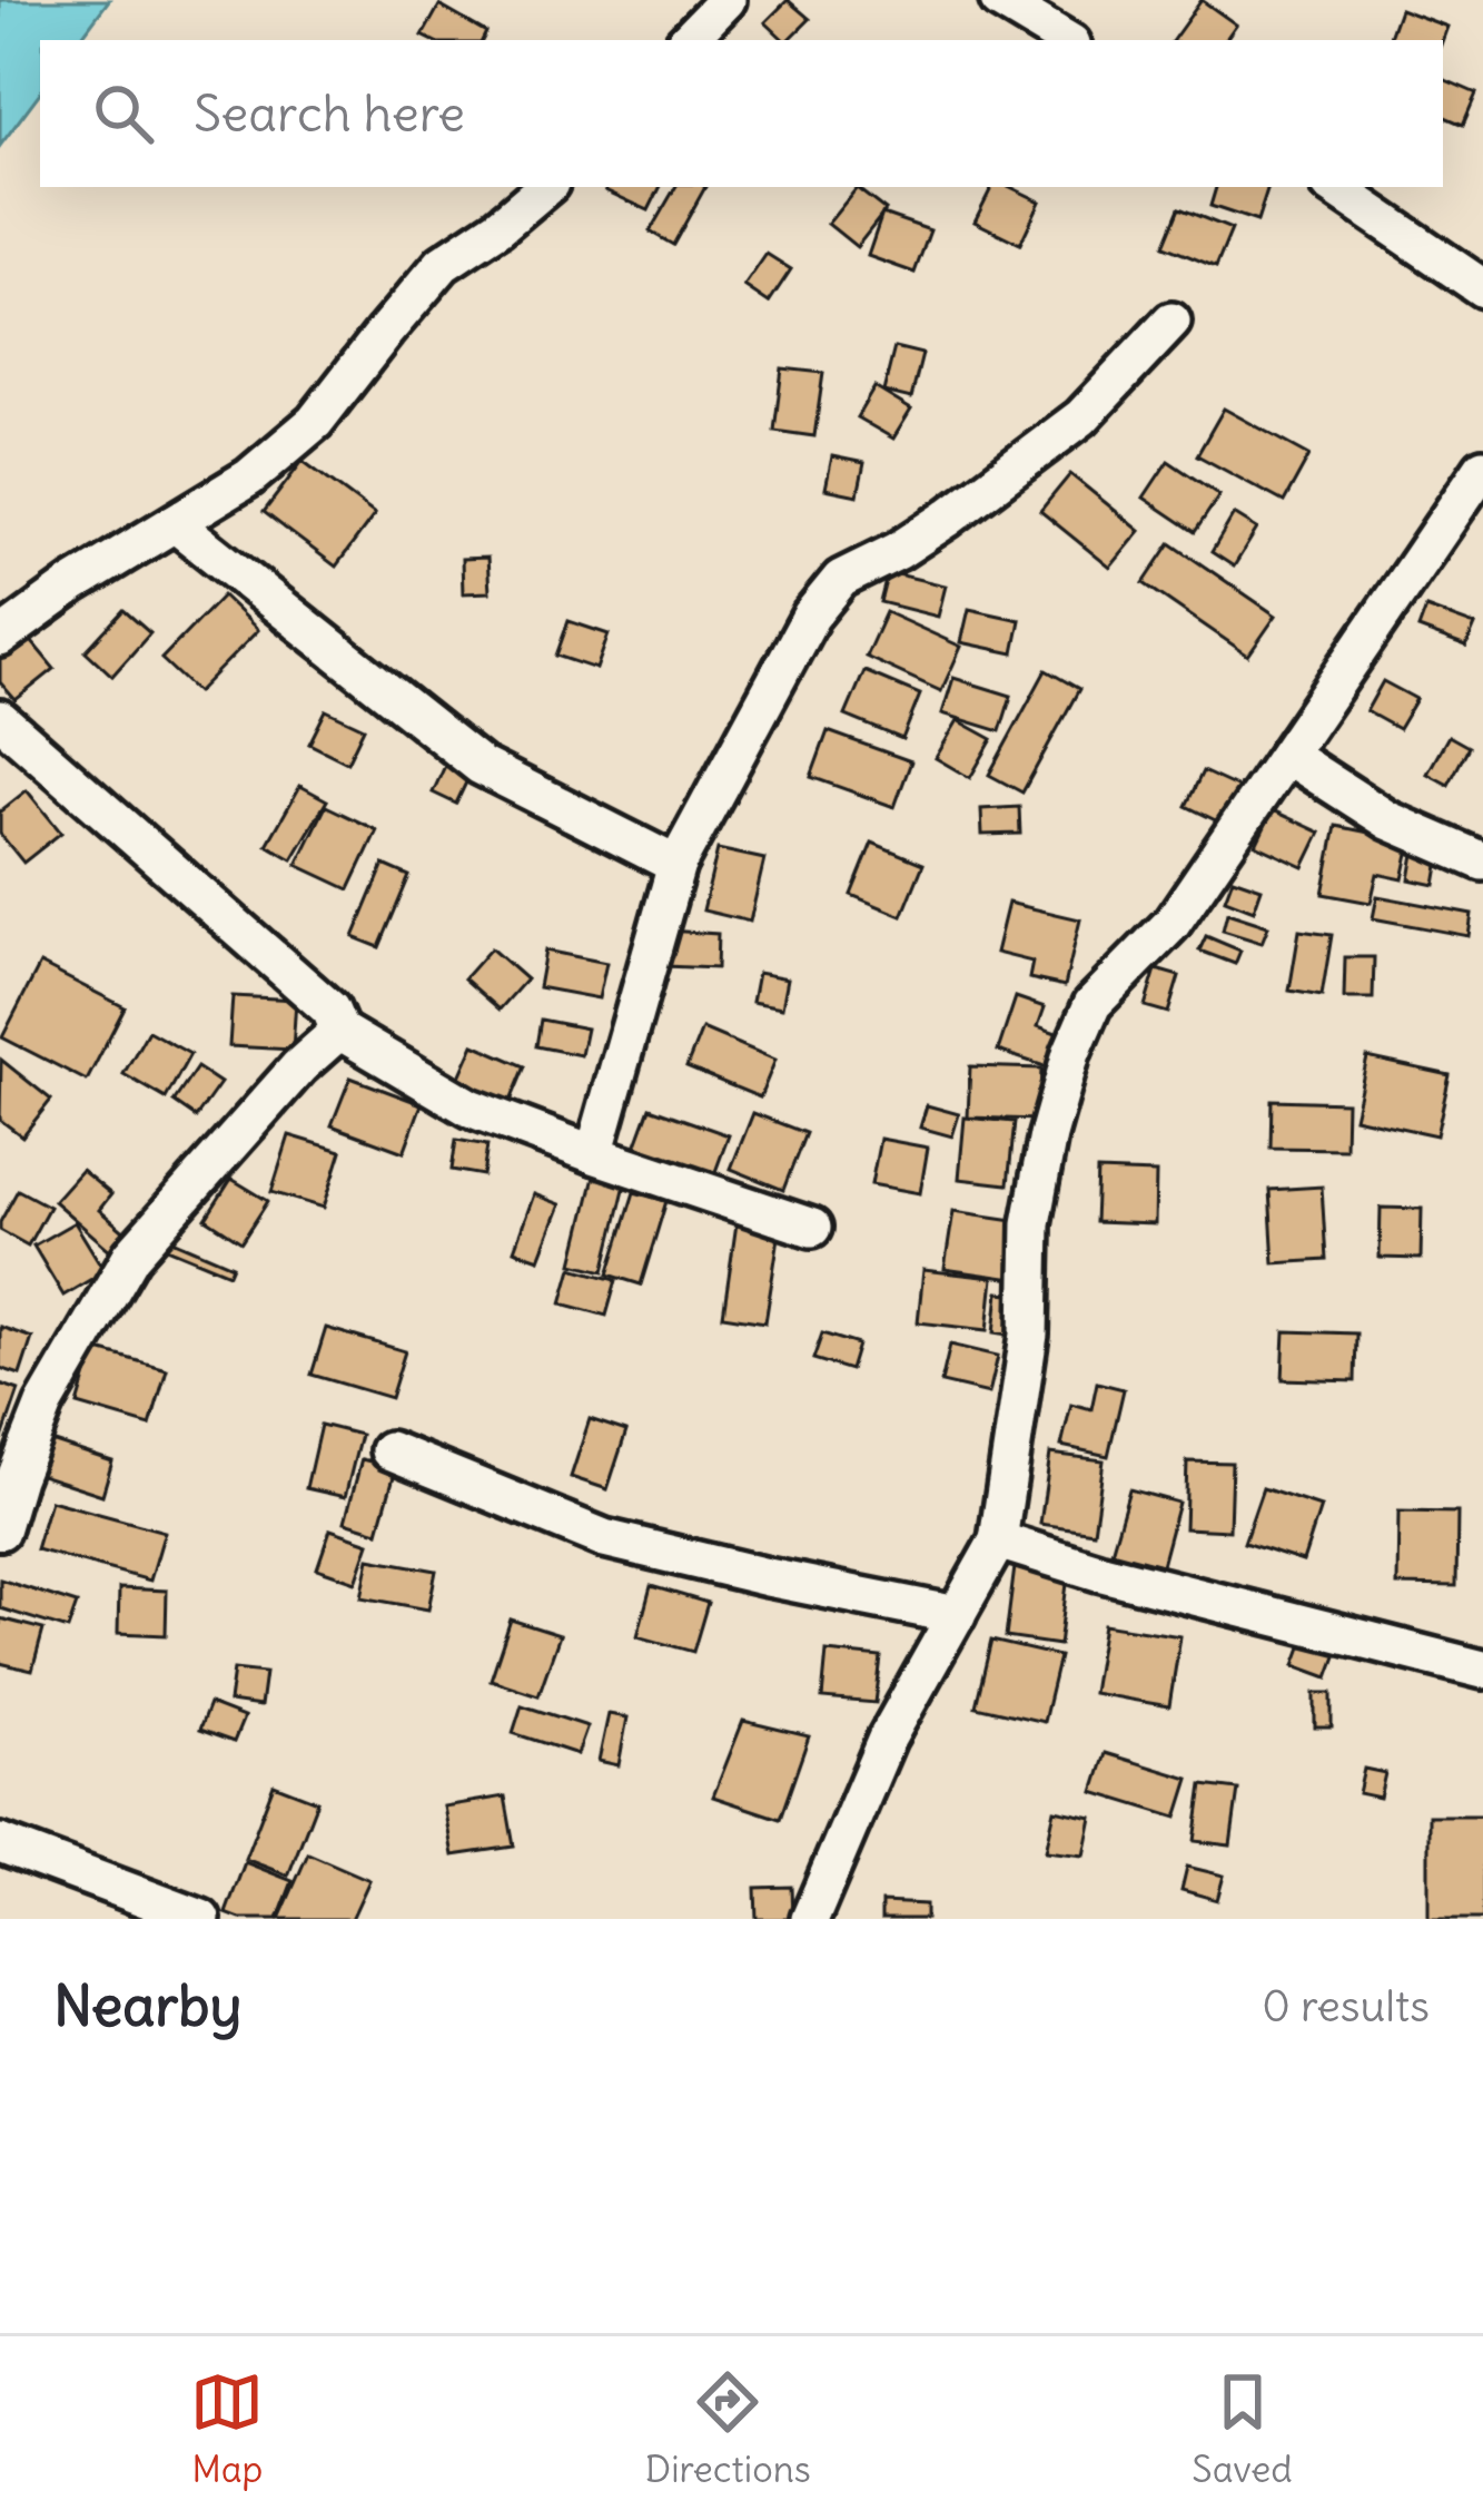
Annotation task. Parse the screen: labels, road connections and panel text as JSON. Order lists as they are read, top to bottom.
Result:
{
  "page": {
    "search": "Search here",
    "heading": ["Nearby", "0 results"],
    "nav": ["Map", "Directions", "Saved"]
  }
}
